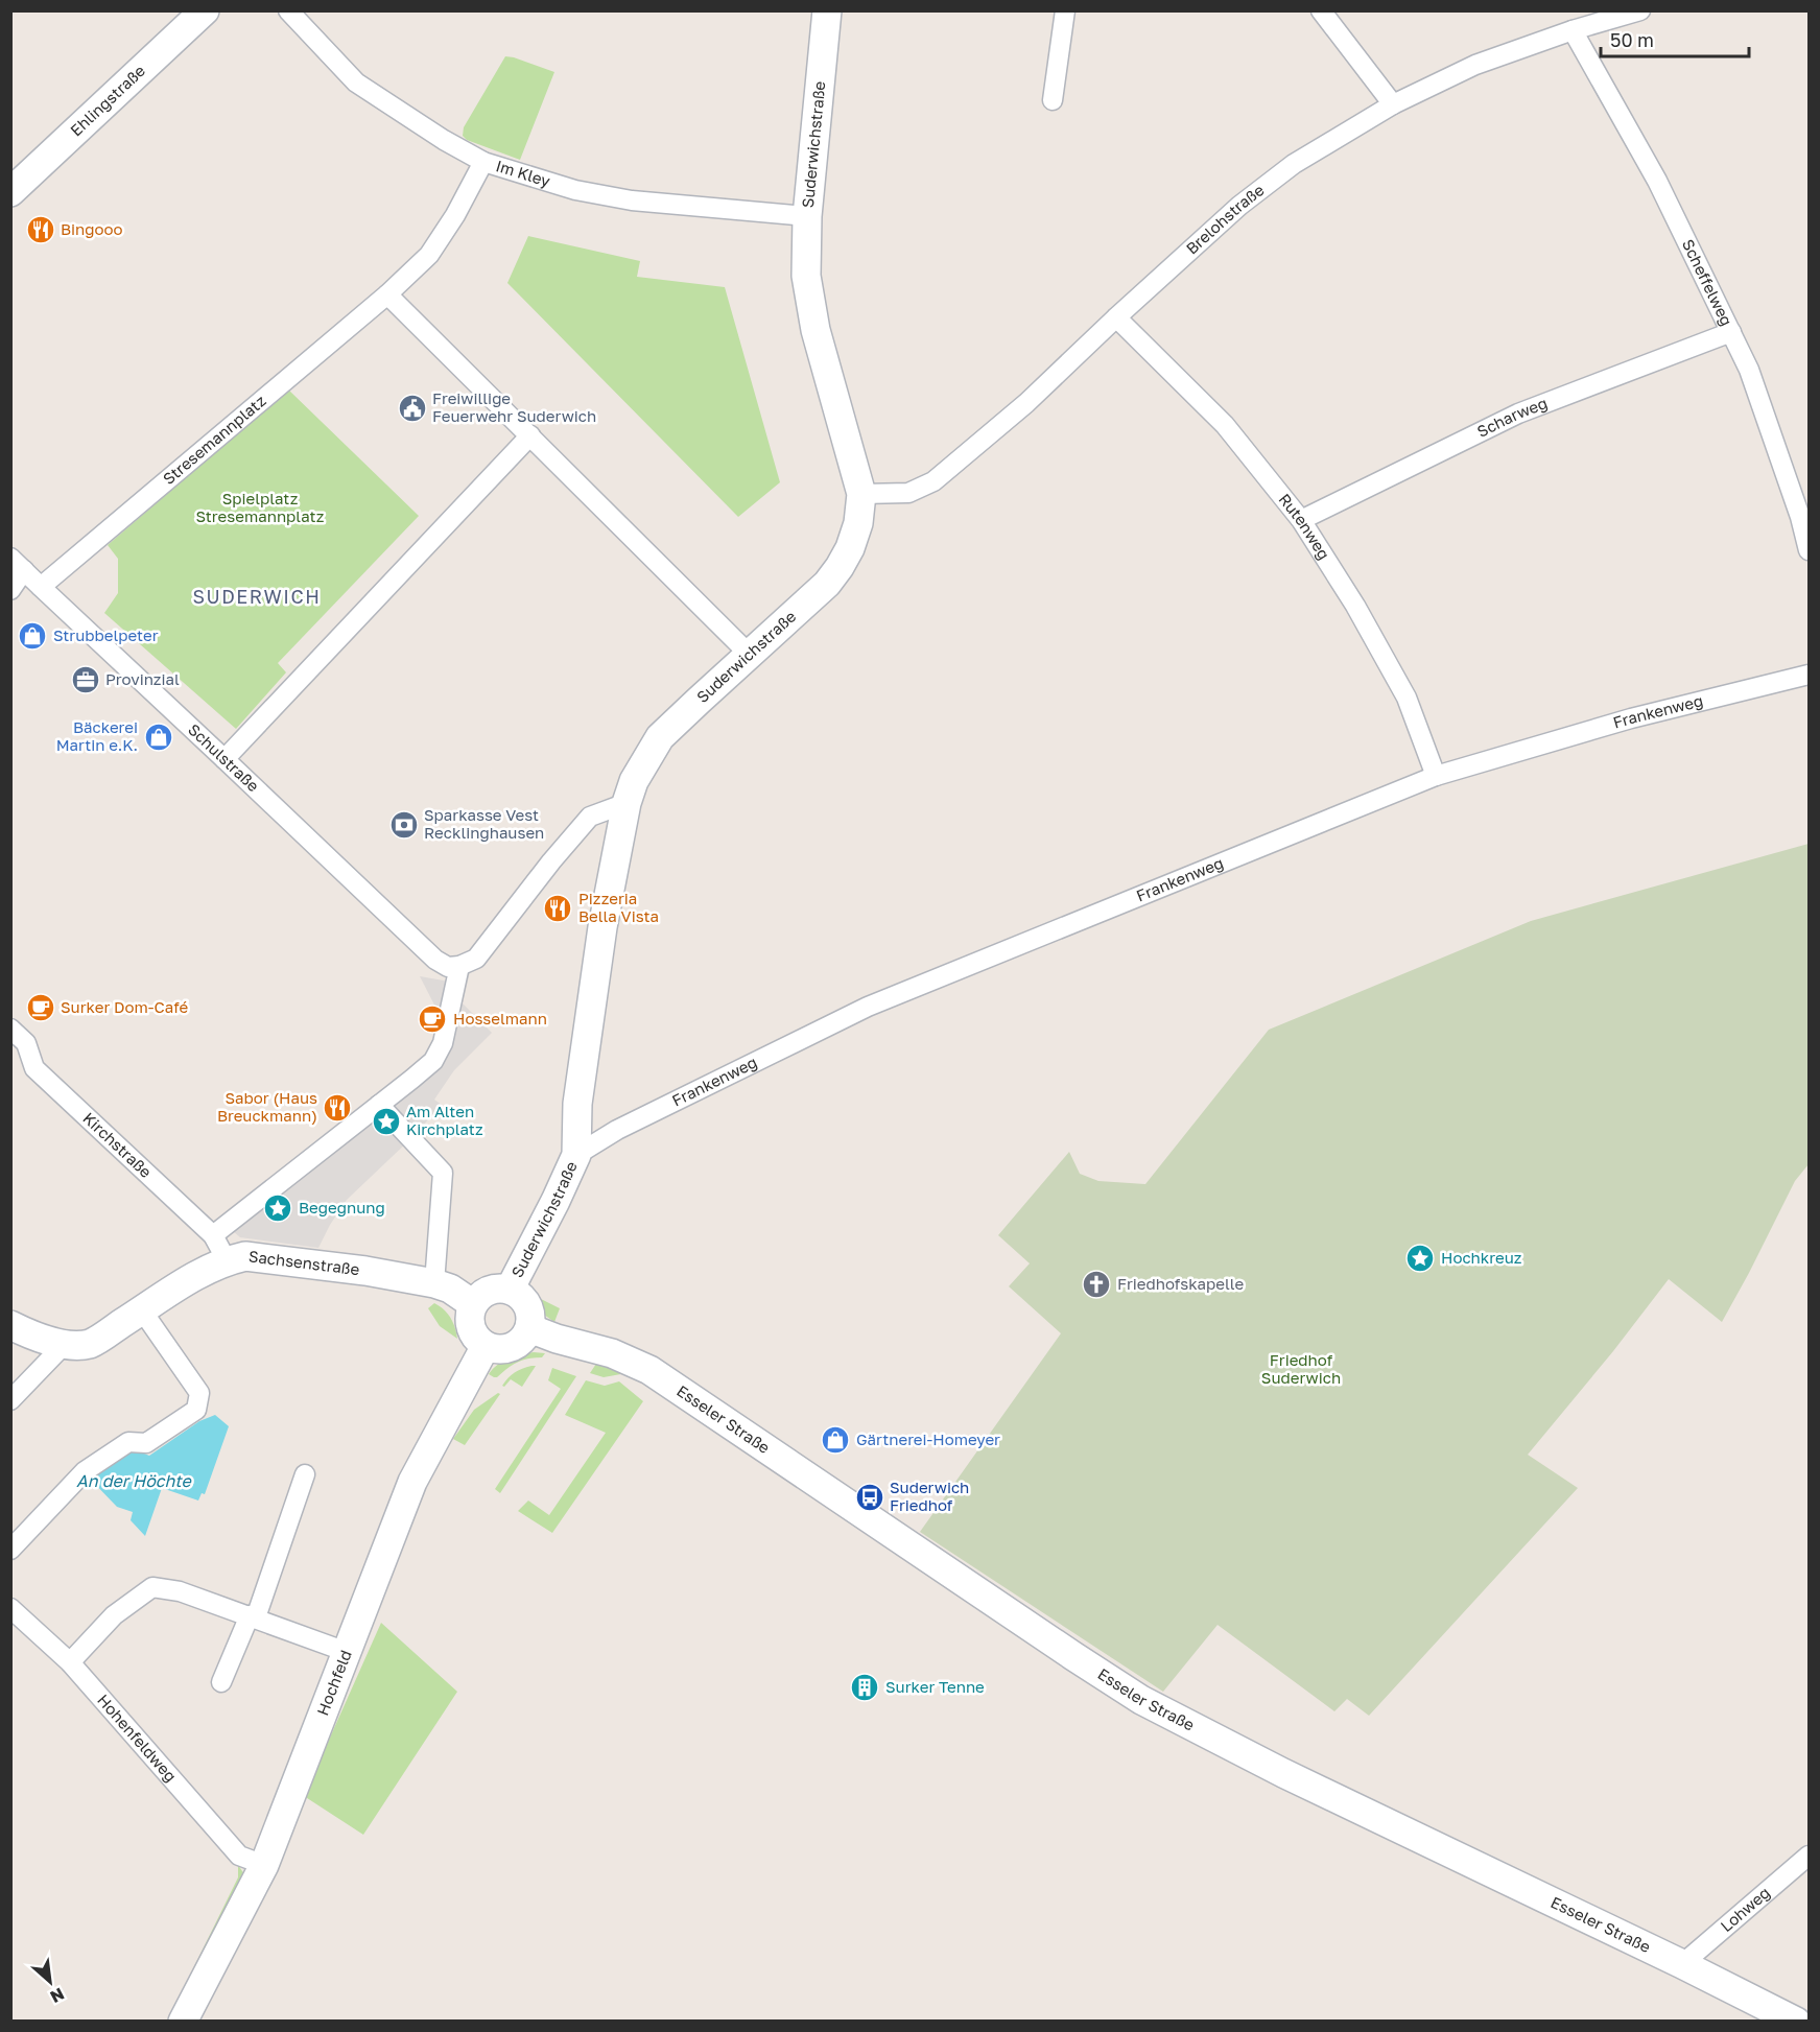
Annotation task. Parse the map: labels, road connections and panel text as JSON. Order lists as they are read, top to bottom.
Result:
{
  "streets": {
    "main road": [
      "Ehlingstraße",
      "Suderwichstraße",
      "Sachsenstraße",
      "Esseler Straße",
      "Hochfeld"
    ],
    "street": [
      "Im Kley",
      "Brelohstraße",
      "Scheffelweg",
      "Scharweg",
      "Stresemannplatz",
      "Rutenweg",
      "Frankenweg",
      "Schulstraße",
      "Kirchstraße",
      "Hohenfeldweg",
      "Lohweg"
    ]
  },
  "crossings": [
    ["Suderwichstraße", "Im Kley"],
    ["Suderwichstraße", "Brelohstraße"],
    ["Suderwichstraße", "Frankenweg"],
    ["Suderwichstraße", "Sachsenstraße"],
    ["Suderwichstraße", "Esseler Straße"],
    ["Suderwichstraße", "Hochfeld"],
    ["Im Kley", "Stresemannplatz"],
    ["Brelohstraße", "Scheffelweg"],
    ["Brelohstraße", "Rutenweg"],
    ["Scheffelweg", "Scharweg"],
    ["Scharweg", "Rutenweg"],
    ["Stresemannplatz", "Schulstraße"],
    ["Rutenweg", "Frankenweg"],
    ["Kirchstraße", "Sachsenstraße"],
    ["Sachsenstraße", "Esseler Straße"],
    ["Sachsenstraße", "Hochfeld"],
    ["Esseler Straße", "Hochfeld"],
    ["Esseler Straße", "Lohweg"],
    ["Hochfeld", "Hohenfeldweg"]
  ],
  "districts": ["SUDERWICH"],
  "water": ["An der Höchte"],
  "parks": ["Spielplatz Stresemannplatz", "Friedhof Suderwich"],
  "places": {
    "restaurant": ["Bingooo", "Pizzeria Bella Vista", "Sabor (Haus Breuckmann)"],
    "public building": ["Freiwillige Feuerwehr Suderwich"],
    "shop": ["Strubbelpeter", "Bäckerei Martin e.K.", "Gärtnerei-Homeyer"],
    "office": ["Provinzial"],
    "bank": ["Sparkasse Vest Recklinghausen"],
    "cafe": ["Surker Dom-Café", "Hosselmann"],
    "place": ["Am Alten Kirchplatz", "Begegnung", "Hochkreuz"],
    "church": ["Friedhofskapelle"],
    "bus stop": ["Suderwich Friedhof"],
    "building": ["Surker Tenne"]
  },
  "scale_bar": "50 m",
  "north": "bottom right"
}
